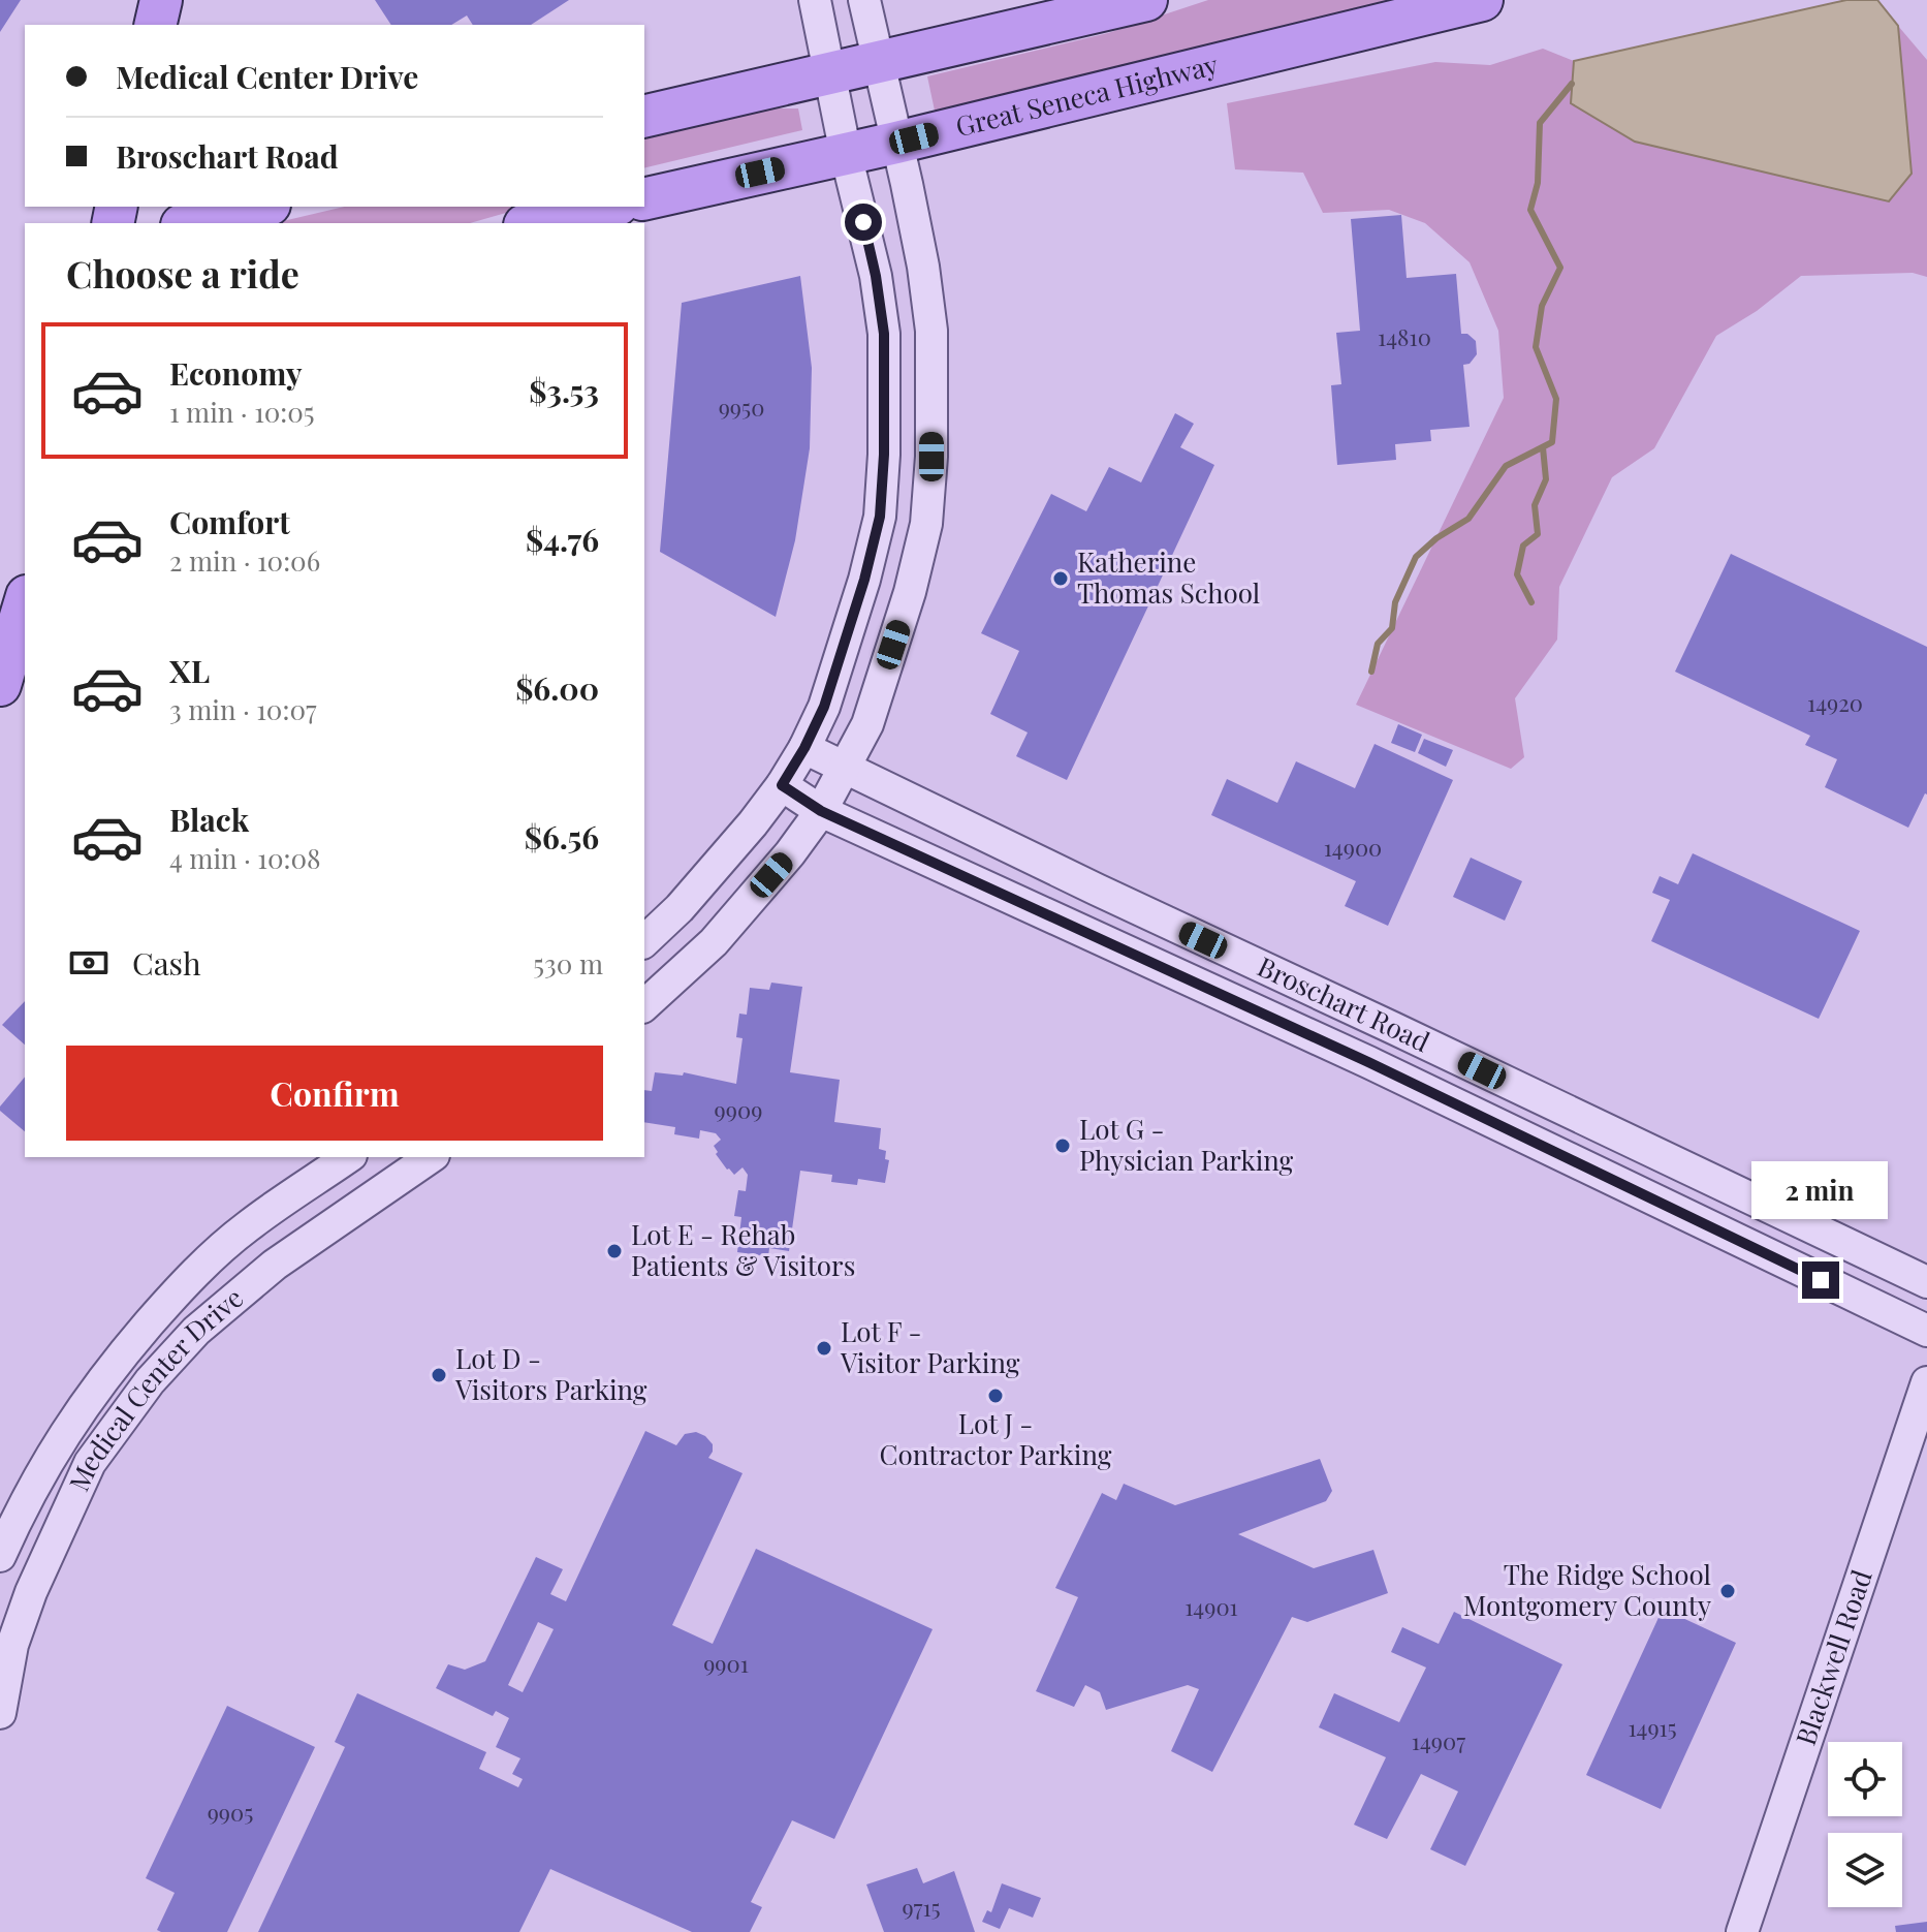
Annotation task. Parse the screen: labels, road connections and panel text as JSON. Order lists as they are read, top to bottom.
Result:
{
  "streets": {
    "main road": ["Great Seneca Highway"],
    "street": ["Broschart Road", "Medical Center Drive", "Blackwell Road"]
  },
  "places": [
    "Katherine Thomas School",
    "Lot G - Physician Parking",
    "Lot E - Rehab Patients & Visitors",
    "Lot F - Visitor Parking",
    "Lot D - Visitors Parking",
    "Lot J - Contractor Parking",
    "The Ridge School Montgomery County"
  ],
  "house_numbers": [
    "14810",
    "9950",
    "14920",
    "14900",
    "9909",
    "14901",
    "9901",
    "14915",
    "14907",
    "9905",
    "9715"
  ],
  "page": {
    "banner": ["Medical Center Drive", "Broschart Road"],
    "heading": "Choose a ride",
    "list": [
      {
        "name": "Economy",
        "note": "1 min · 10:05",
        "value": "$3.53"
      },
      {
        "name": "Comfort",
        "note": "2 min · 10:06",
        "value": "$4.76"
      },
      {
        "name": "XL",
        "note": "3 min · 10:07",
        "value": "$6.00"
      },
      {
        "name": "Black",
        "note": "4 min · 10:08",
        "value": "$6.56"
      }
    ],
    "pay": ["Cash", "530 m"],
    "buttons": "Confirm",
    "bubble": "2 min"
  }
}
